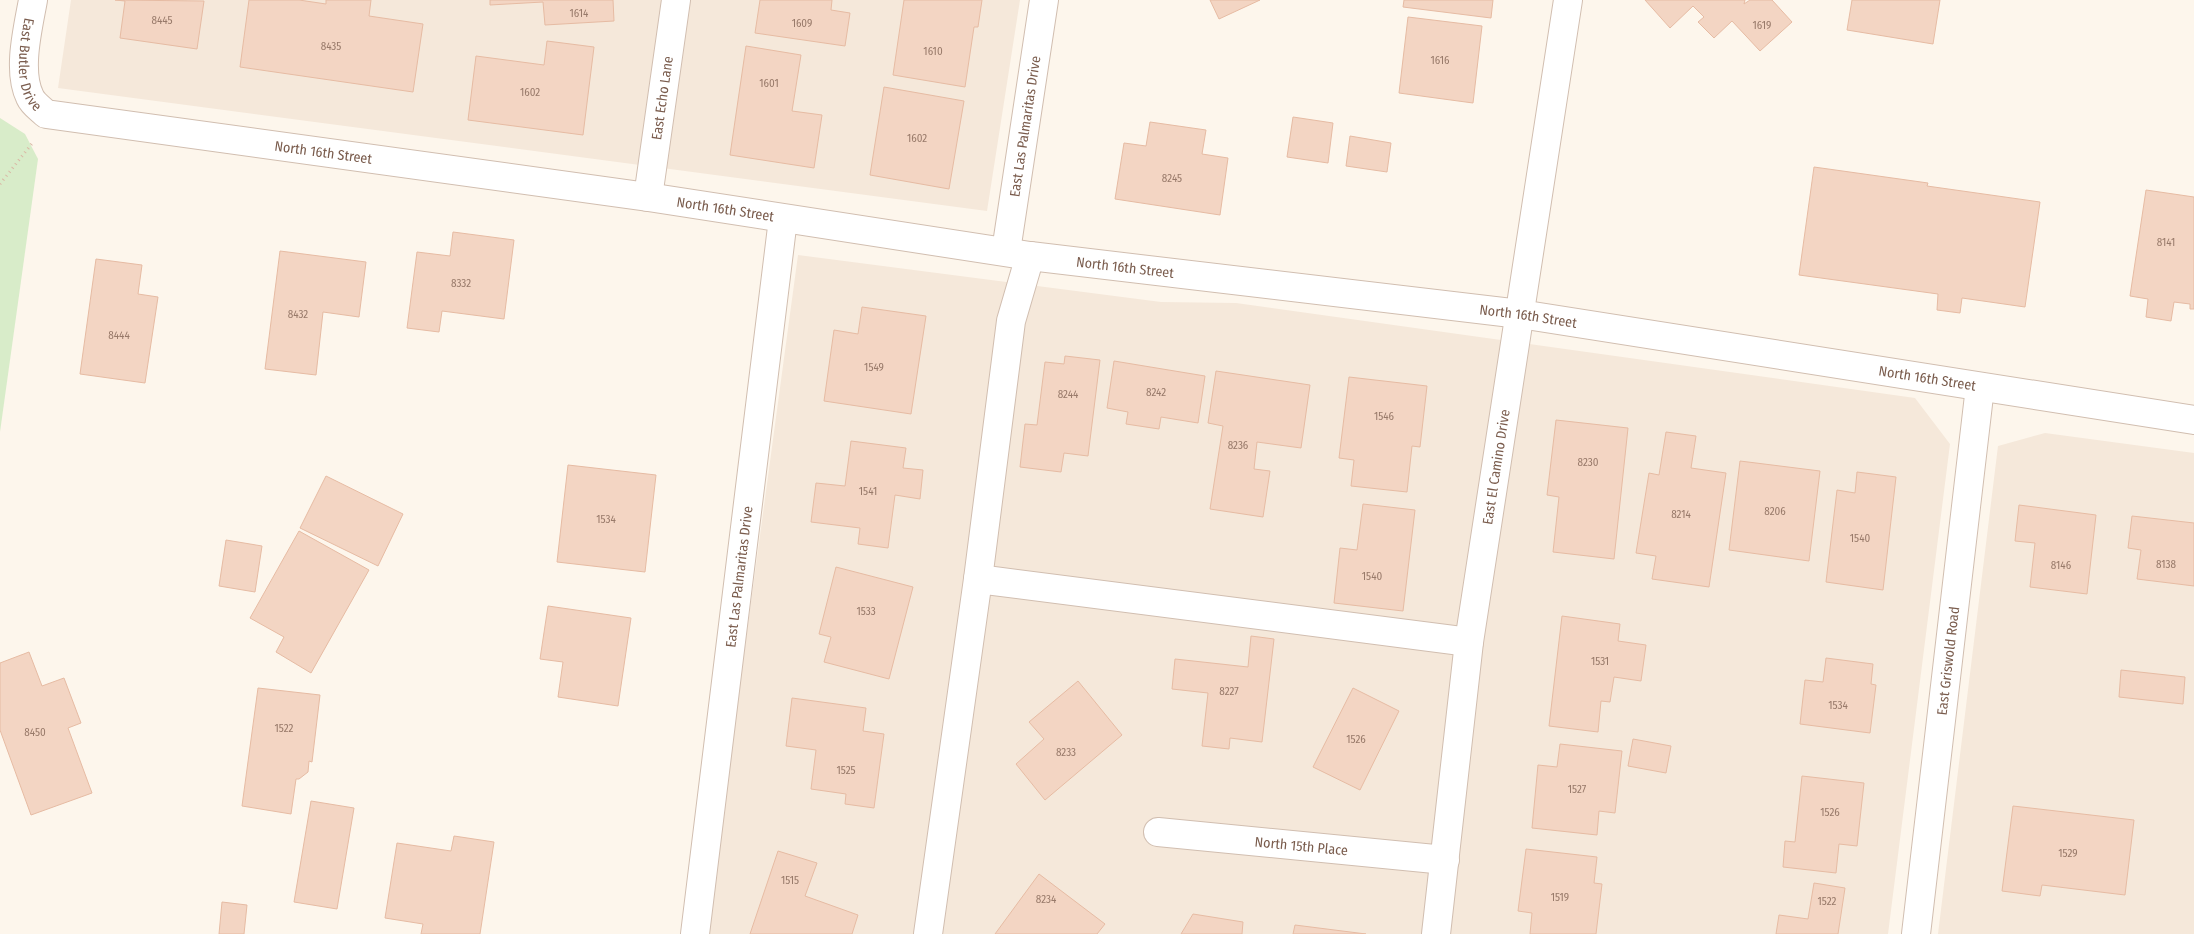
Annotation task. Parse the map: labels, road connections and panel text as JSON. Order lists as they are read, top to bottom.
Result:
{
  "streets": {
    "street": [
      "East Butler Drive",
      "East Echo Lane",
      "East Las Palmaritas Drive",
      "North 16th Street",
      "East El Camino Drive",
      "East Griswold Road",
      "North 15th Place"
    ]
  },
  "crossings": [
    ["East Butler Drive", "North 16th Street"],
    ["East Echo Lane", "North 16th Street"],
    ["East Las Palmaritas Drive", "North 16th Street"],
    ["North 16th Street", "East El Camino Drive"],
    ["North 16th Street", "East Griswold Road"],
    ["East El Camino Drive", "North 15th Place"]
  ],
  "house_numbers": [
    "1614",
    "8445",
    "1609",
    "1619",
    "8435",
    "1610",
    "1616",
    "1601",
    "1602",
    "1602",
    "8245",
    "8141",
    "8332",
    "8432",
    "8444",
    "1549",
    "8242",
    "8244",
    "1546",
    "8236",
    "8230",
    "1541",
    "8206",
    "8214",
    "1534",
    "1540",
    "8138",
    "8146",
    "1540",
    "1533",
    "1531",
    "8227",
    "1534",
    "1522",
    "8450",
    "1526",
    "8233",
    "1525",
    "1527",
    "1526",
    "1529",
    "1515",
    "1519",
    "8234",
    "1522"
  ]
}
